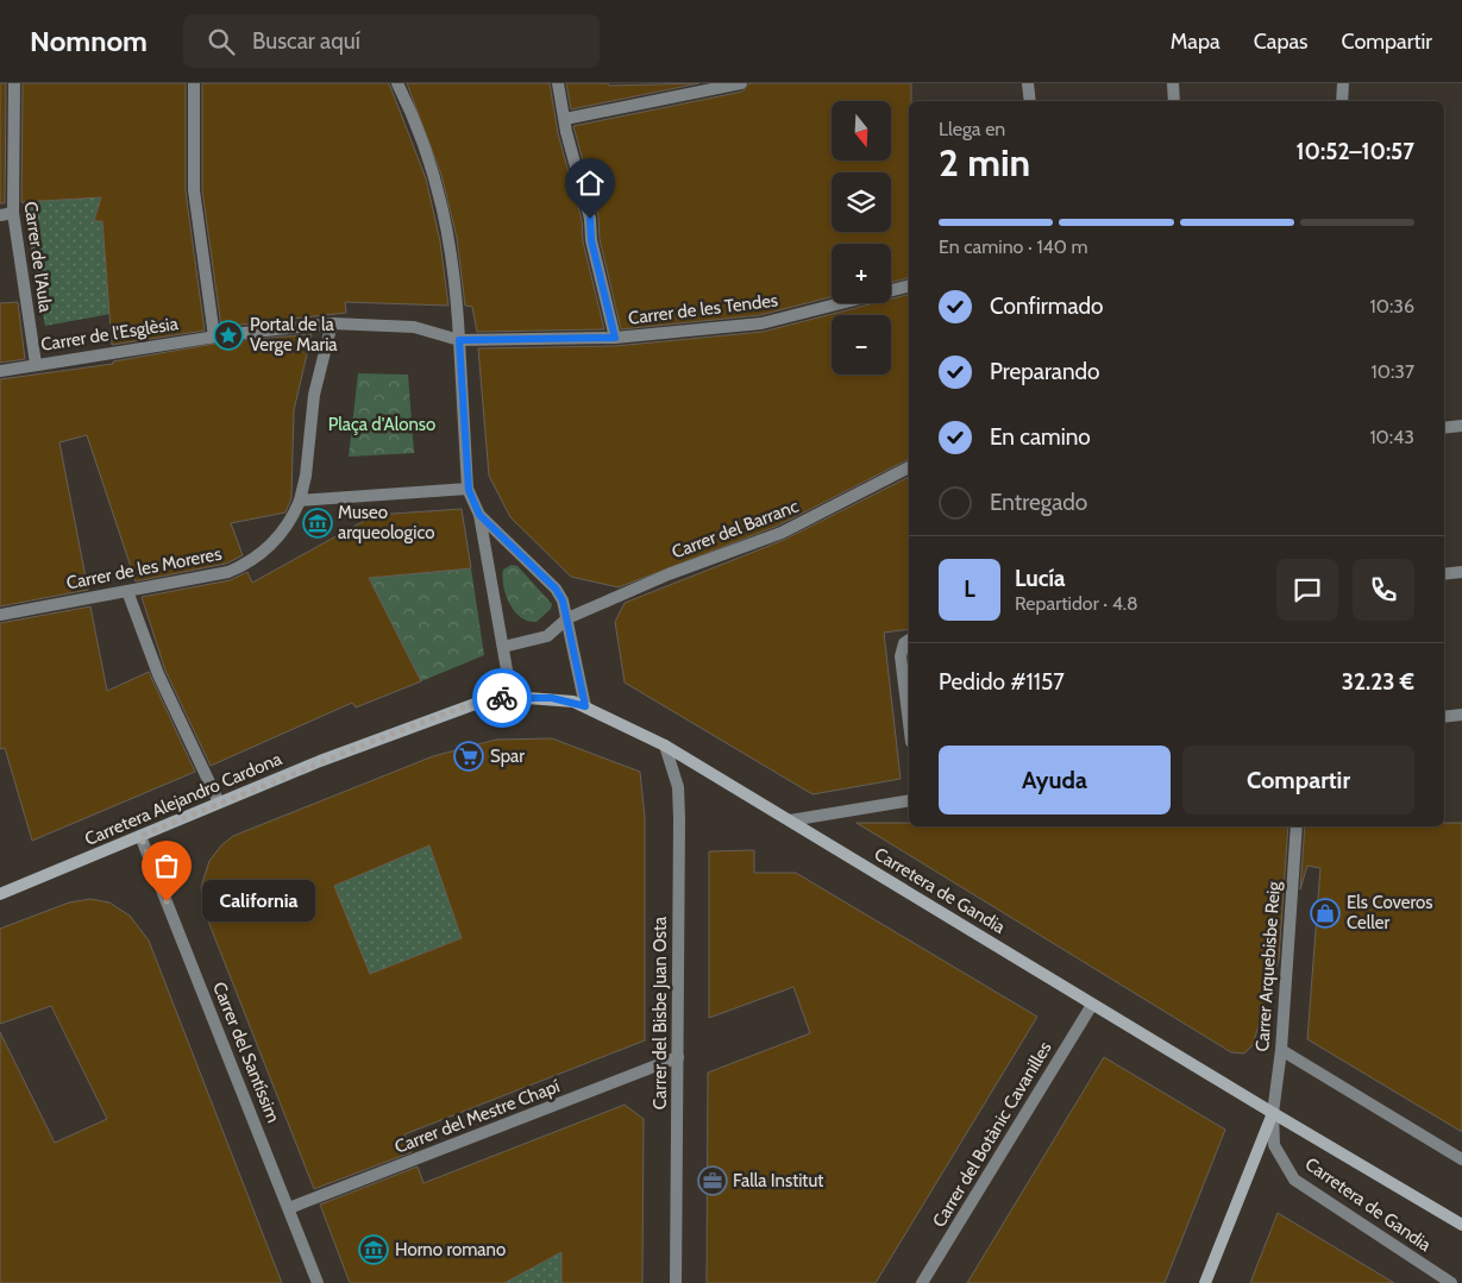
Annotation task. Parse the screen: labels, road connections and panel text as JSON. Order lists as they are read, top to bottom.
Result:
{
  "streets": {
    "main road": ["Carretera Alejandro Cardona", "Carretera de Gandia"],
    "street": [
      "Carrer de l'Aula",
      "Carrer de les Tendes",
      "Carrer de l'Esglèsia",
      "Carrer del Barranc",
      "Carrer de les Moreres",
      "Carrer Arquebisbe Reig",
      "Carrer del Bisbe Juan Osta",
      "Carrer del Santíssim",
      "Carrer del Mestre Chapí",
      "Carrer del Botànic Cavanilles"
    ]
  },
  "crossings": [
    ["Carrer de l'Aula", "Carrer de l'Esglèsia"],
    ["Carretera Alejandro Cardona", "Carretera de Gandia"],
    ["Carretera Alejandro Cardona", "Carrer del Santíssim"],
    ["Carretera de Gandia", "Carrer Arquebisbe Reig"],
    ["Carretera de Gandia", "Carrer del Bisbe Juan Osta"],
    ["Carretera de Gandia", "Carrer del Botànic Cavanilles"],
    ["Carrer del Bisbe Juan Osta", "Carrer del Mestre Chapí"],
    ["Carrer del Santíssim", "Carrer del Mestre Chapí"]
  ],
  "parks": ["Plaça d'Alonso"],
  "places": {
    "place": ["Portal de la Verge Maria"],
    "museum": ["Museo arqueologico", "Horno romano"],
    "supermarket": ["Spar"],
    "other": ["California"],
    "shop": ["Els Coveros Celler"],
    "office": ["Falla Institut"]
  },
  "north": "bottom",
  "page": {
    "header": "Nomnom",
    "search": "Buscar aquí",
    "nav": ["Mapa", "Capas", "Compartir"],
    "map_buttons": ["+", "−"],
    "heading": ["2 min", "Llega en", "10:52–10:57"],
    "panel": [
      "Lucía",
      "Repartidor · 4.8",
      "Pedido #1157",
      "32.23 €"
    ],
    "bar": "En camino · 140 m",
    "list": [
      ["Confirmado", "10:36"],
      ["Preparando", "10:37"],
      ["En camino", "10:43"],
      "Entregado"
    ],
    "round": "L",
    "buttons": ["Ayuda", "Compartir"],
    "bubble": "California"
  }
}
